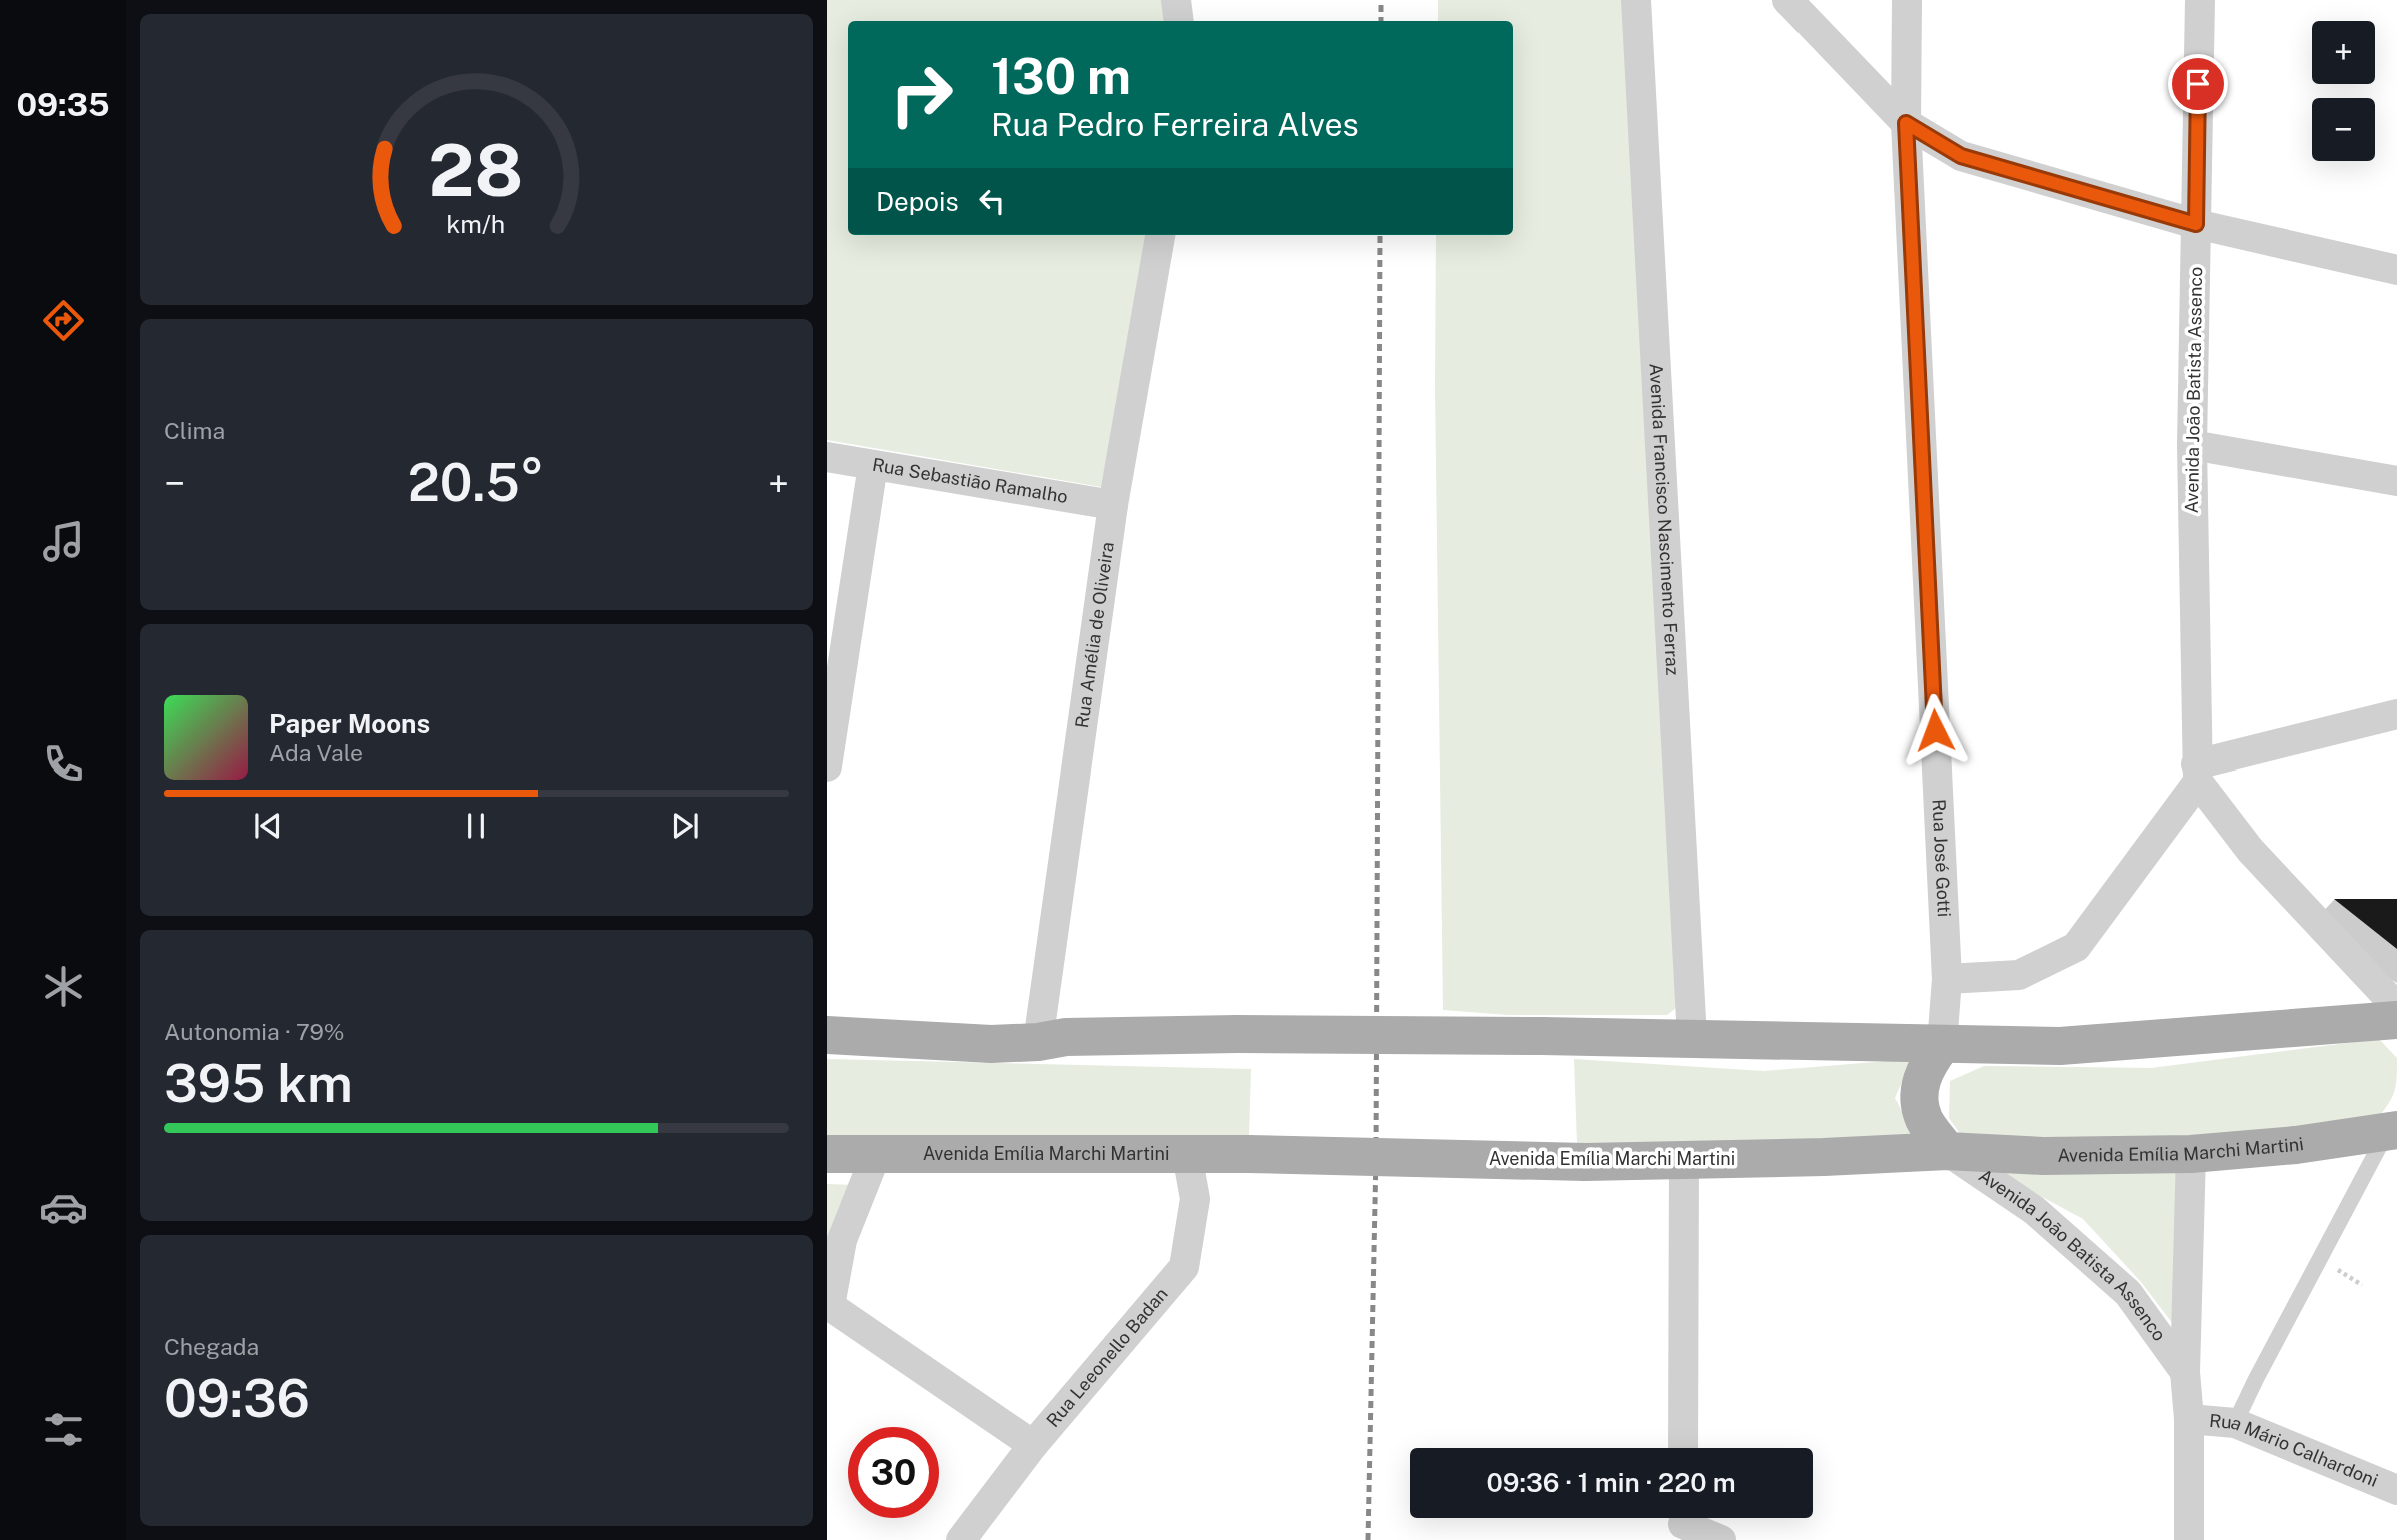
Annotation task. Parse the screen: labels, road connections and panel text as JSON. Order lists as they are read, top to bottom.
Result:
{
  "streets": {
    "main road": ["Avenida Emília Marchi Martini"],
    "street": [
      "Avenida João Batista Assenco",
      "Rua Sebastião Ramalho",
      "Avenida Francisco Nascimento Ferraz",
      "Rua Amélia de Oliveira",
      "Rua José Gotti",
      "Rua Leeonello Badan",
      "Rua Mário Calhardoni"
    ]
  },
  "crossings": [
    ["Avenida João Batista Assenco", "Avenida Emília Marchi Martini"],
    ["Avenida João Batista Assenco", "Rua Mário Calhardoni"],
    ["Rua Sebastião Ramalho", "Rua Amélia de Oliveira"],
    ["Avenida Emília Marchi Martini", "Rua Leeonello Badan"]
  ],
  "page": {
    "tabs": "09:35",
    "map_buttons": ["+", "−"],
    "turn": ["130 m", "Rua Pedro Ferreira Alves"],
    "then": "Depois",
    "tile": [
      "Clima",
      ["Autonomia · 79%", "395 km"],
      ["Chegada", "09:36"]
    ],
    "heat": ["−", "20.5°", "+"],
    "song": ["Paper Moons", "Ada Vale"],
    "limit": "30",
    "trip": "09:36 · 1 min · 220 m",
    "gauge": ["28", "km/h"]
  }
}
